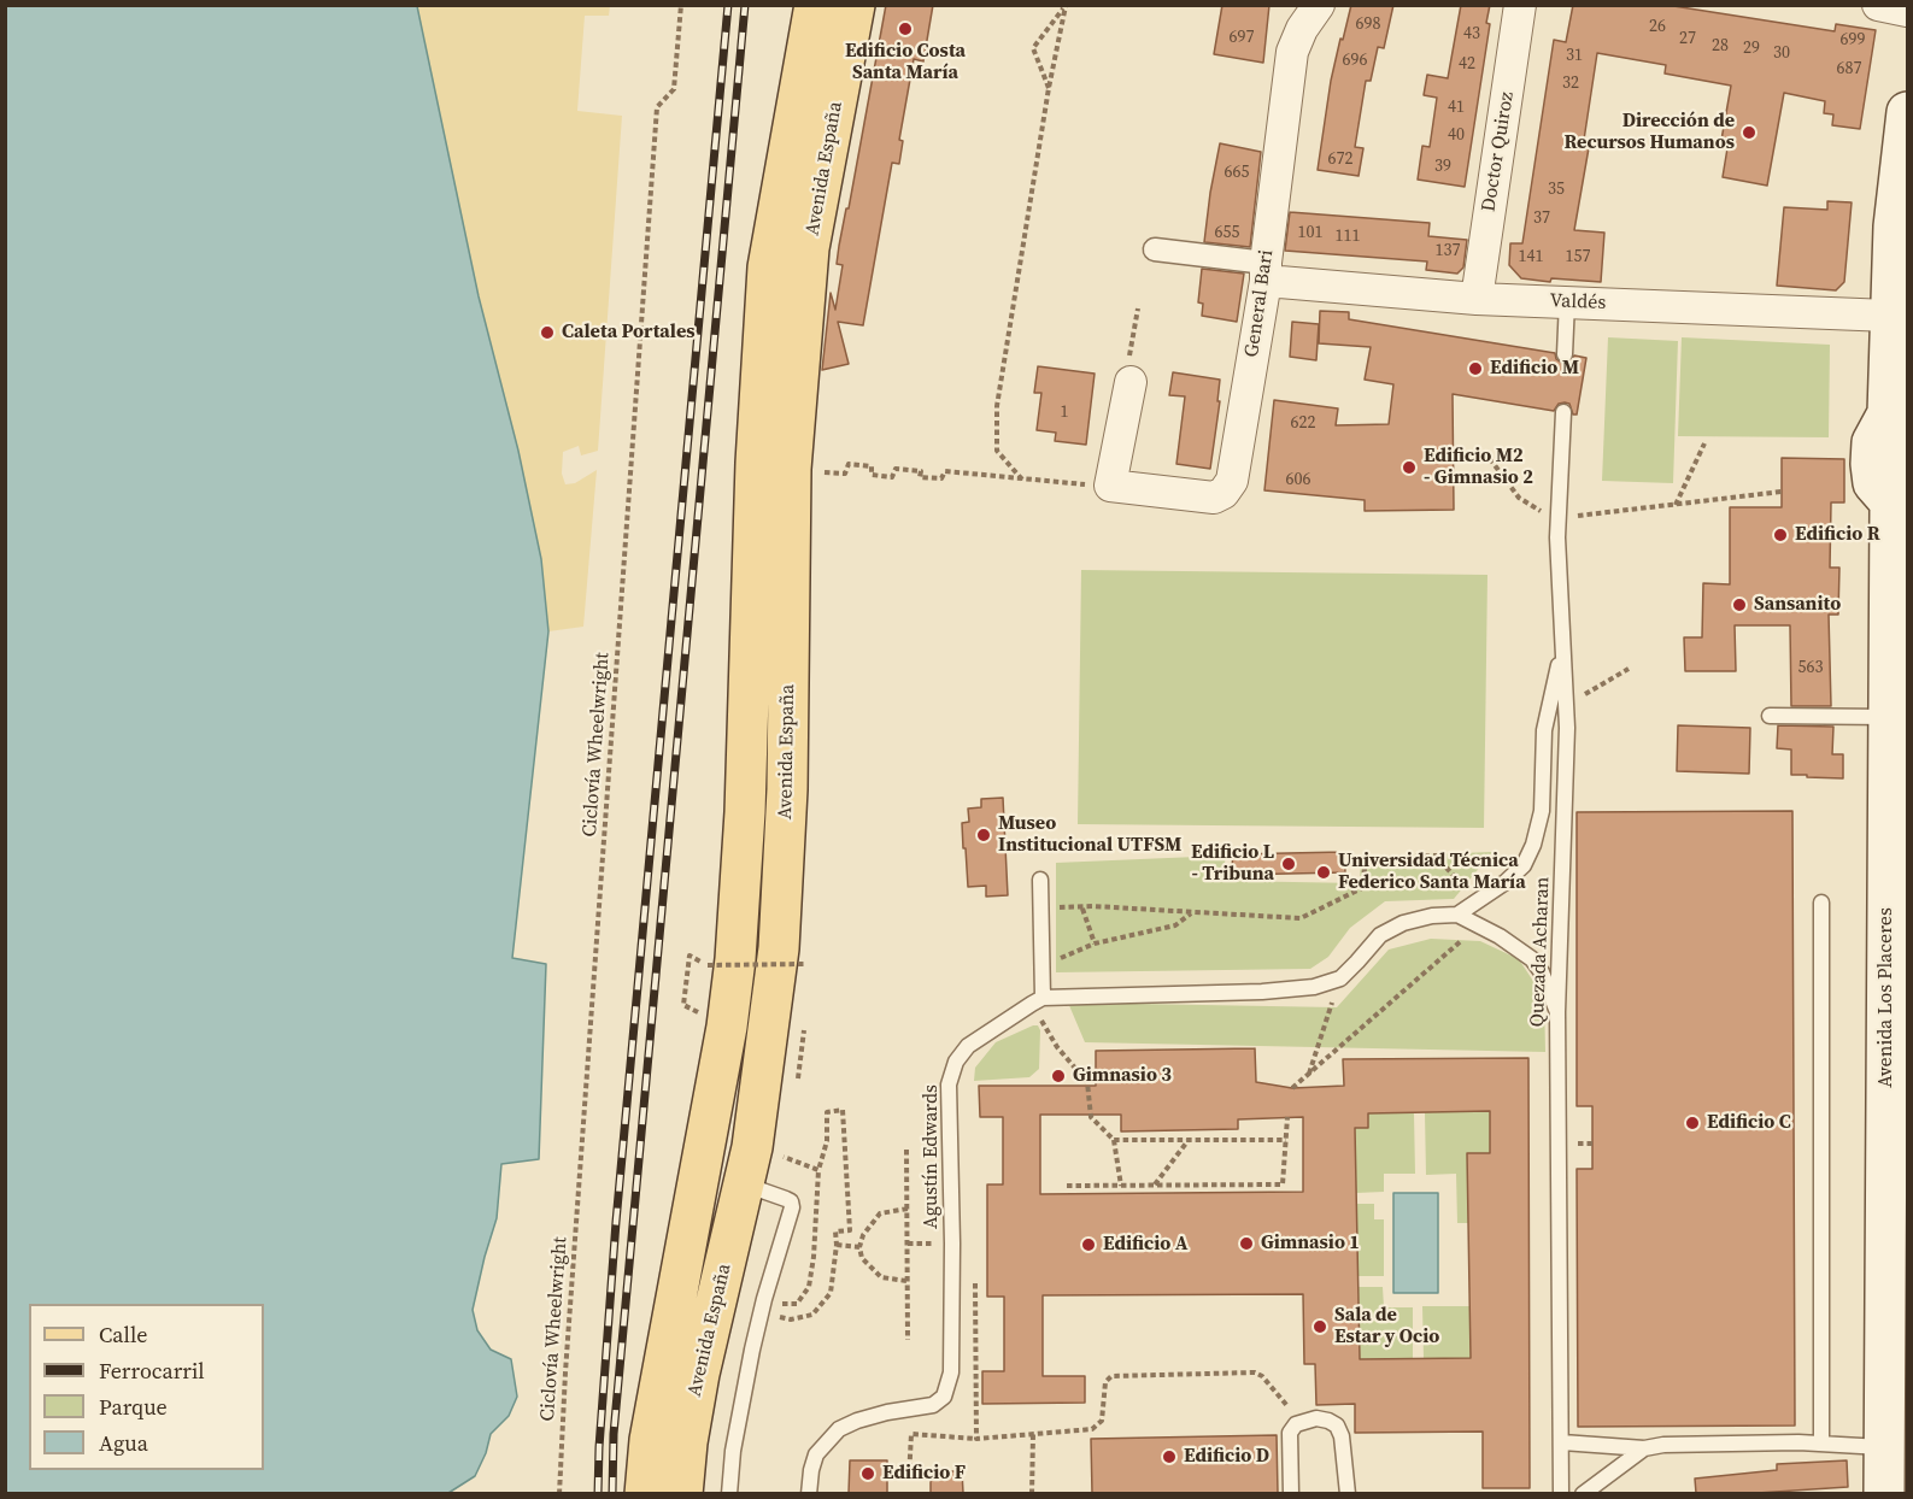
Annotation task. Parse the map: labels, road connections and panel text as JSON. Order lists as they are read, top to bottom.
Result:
{
  "streets": {
    "main road": ["Avenida España", "Avenida Los Placeres"],
    "street": ["Doctor Quiroz", "Valdés", "General Bari"],
    "lane": ["Quezada Acharan", "Agustín Edwards"],
    "path": ["Ciclovía Wheelwright"]
  },
  "crossings": [
    ["Doctor Quiroz", "Valdés"],
    ["Valdés", "General Bari"],
    ["Valdés", "Avenida Los Placeres"]
  ],
  "places": [
    "Edificio Costa Santa María",
    "Dirección de Recursos Humanos",
    "Caleta Portales",
    "Edificio M",
    "Edificio M2 - Gimnasio 2",
    "Edificio R",
    "Sansanito",
    "Museo Institucional UTFSM",
    "Edificio L - Tribuna",
    "Universidad Técnica Federico Santa María",
    "Gimnasio 3",
    "Edificio C",
    "Gimnasio 1",
    "Edificio A",
    "Sala de Estar y Ocio",
    "Edificio D",
    "Edificio F"
  ],
  "house_numbers": [
    "698",
    "26",
    "43",
    "697",
    "27",
    "699",
    "28",
    "29",
    "30",
    "31",
    "696",
    "42",
    "687",
    "32",
    "41",
    "40",
    "672",
    "39",
    "665",
    "35",
    "37",
    "655",
    "101",
    "111",
    "137",
    "141",
    "157",
    "1",
    "622",
    "606",
    "563"
  ],
  "legend": [
    "Calle",
    "Ferrocarril",
    "Parque",
    "Agua"
  ]
}
